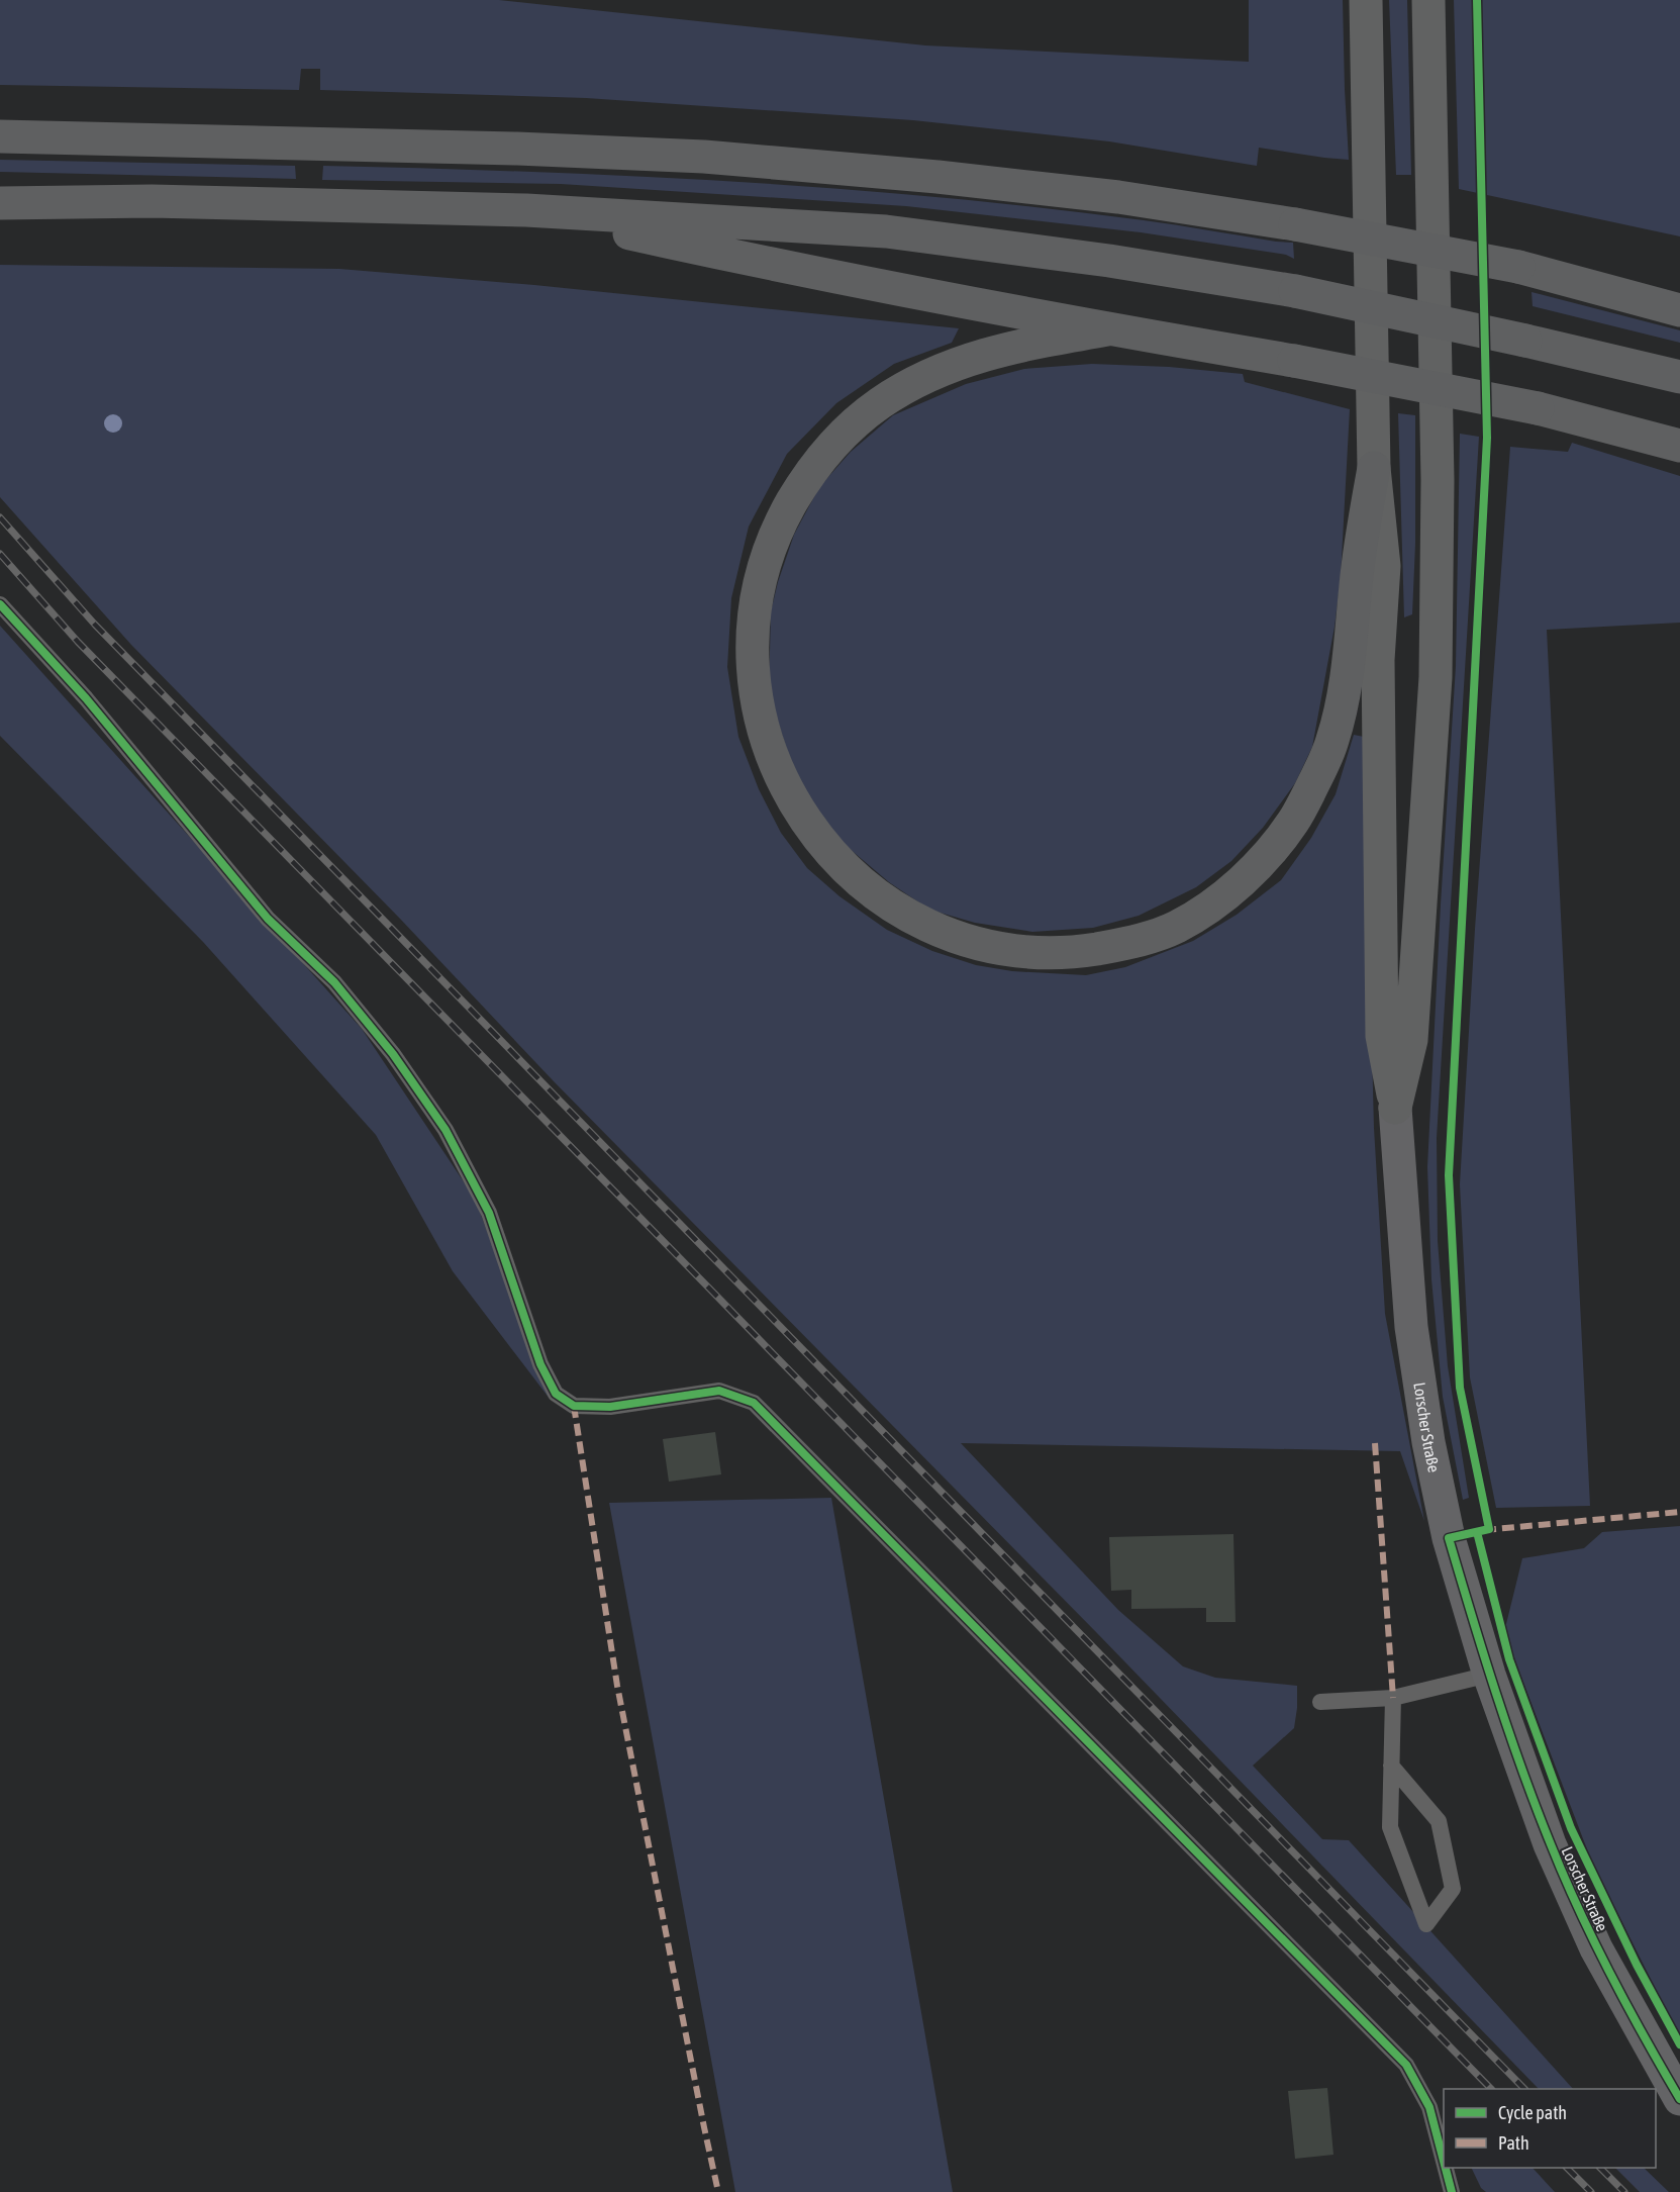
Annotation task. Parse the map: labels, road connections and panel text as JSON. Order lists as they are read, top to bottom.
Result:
{
  "streets": {
    "main road": ["Lorscher Straße"]
  },
  "legend": ["Cycle path", "Path"]
}
